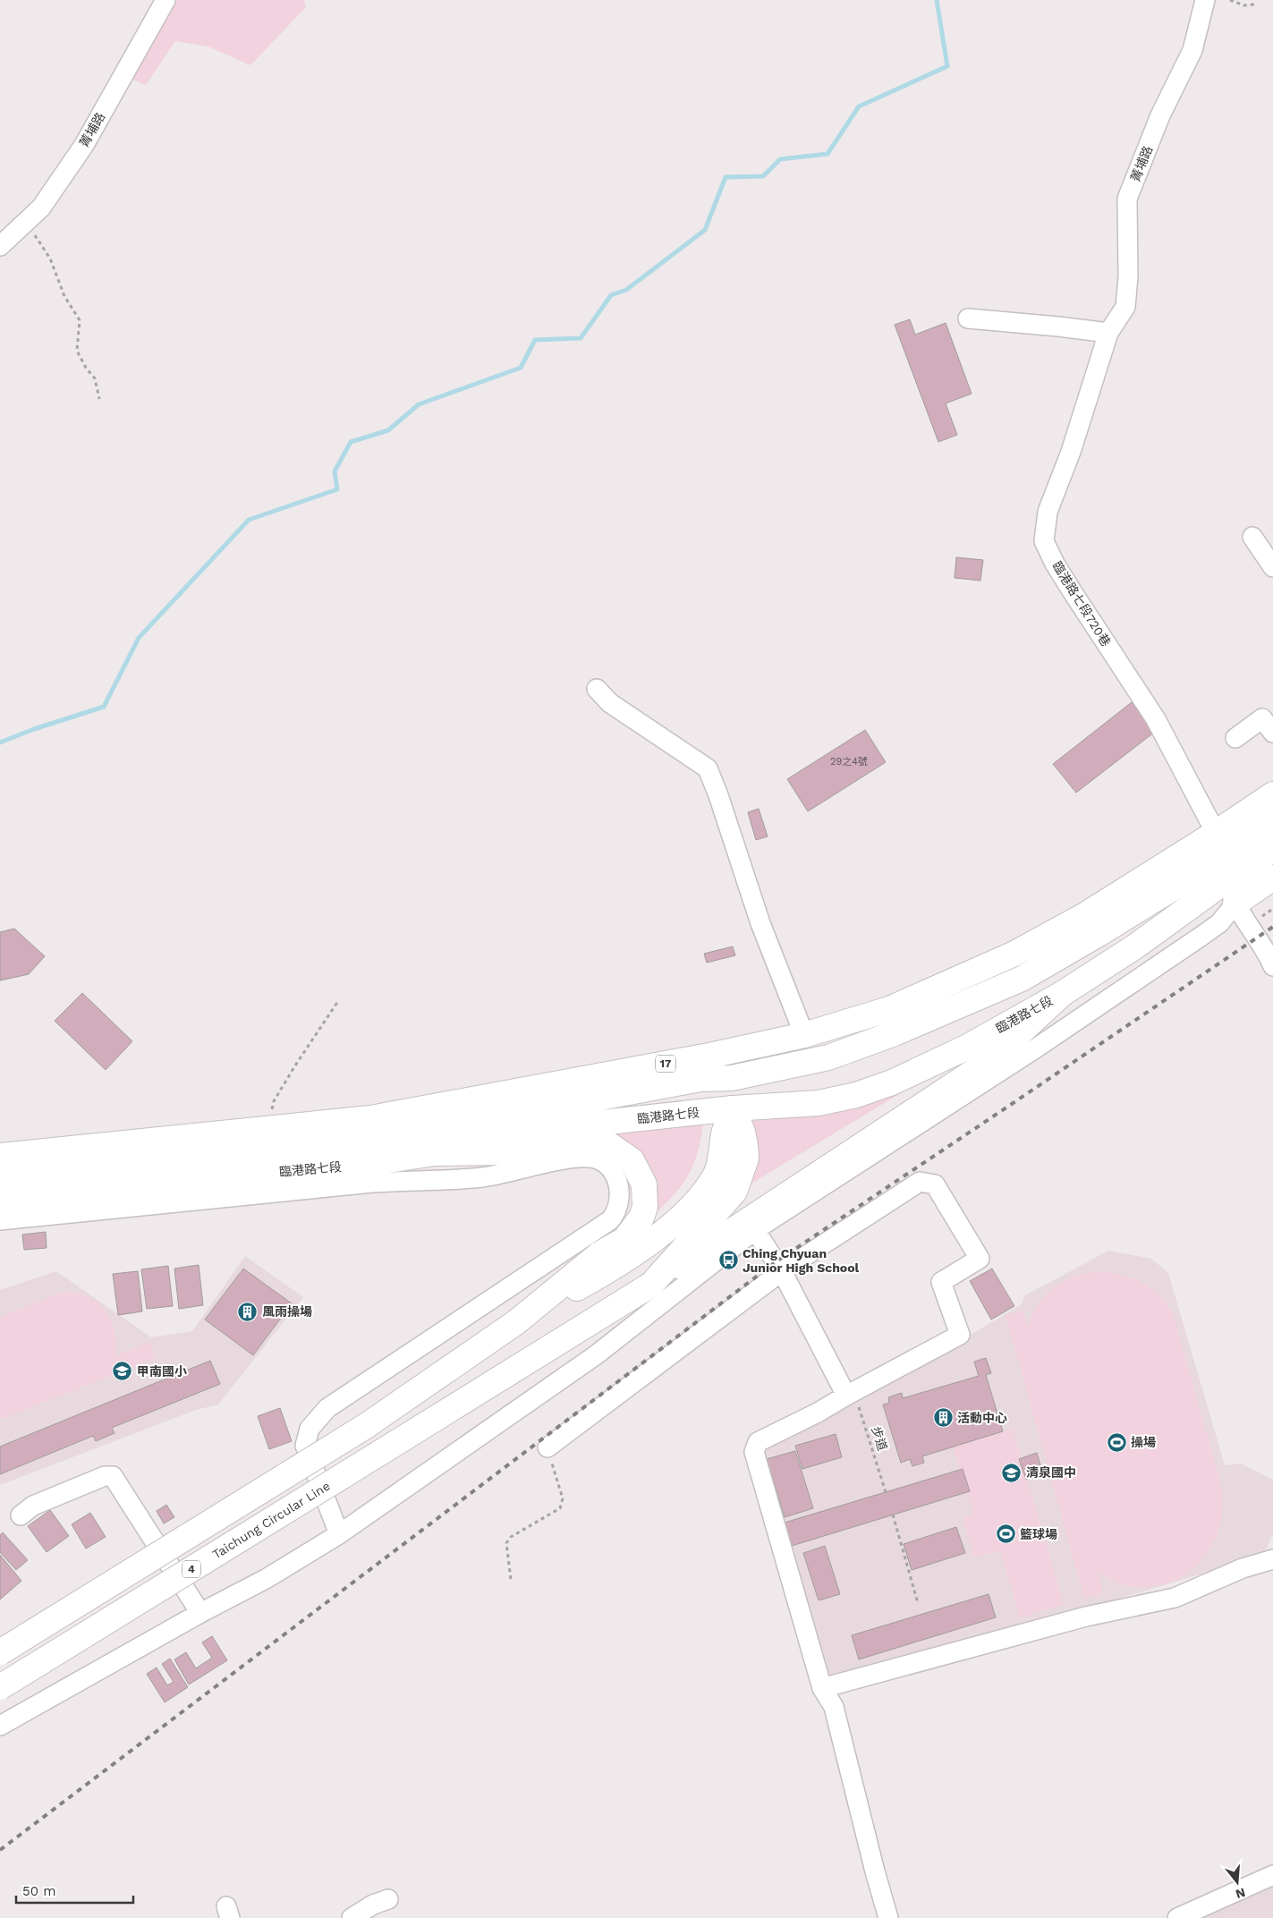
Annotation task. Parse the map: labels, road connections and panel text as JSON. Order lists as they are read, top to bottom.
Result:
{
  "streets": {
    "main road": [
      "臨港路七段",
      "17",
      "Taichung Circular Line",
      "4"
    ],
    "street": ["菁埔路", "臨港路七段720巷"],
    "path": ["步道"]
  },
  "crossings": [
    ["菁埔路", "臨港路七段720巷"],
    ["臨港路七段720巷", "臨港路七段"]
  ],
  "places": {
    "bus stop": ["Ching Chyuan Junior High School"],
    "building": ["風雨操場", "活動中心"],
    "school or university": ["甲南國小", "清泉國中"],
    "sports": ["操場", "籃球場"]
  },
  "house_numbers": ["29之4號"],
  "scale_bar": "50 m",
  "north": "bottom"
}
